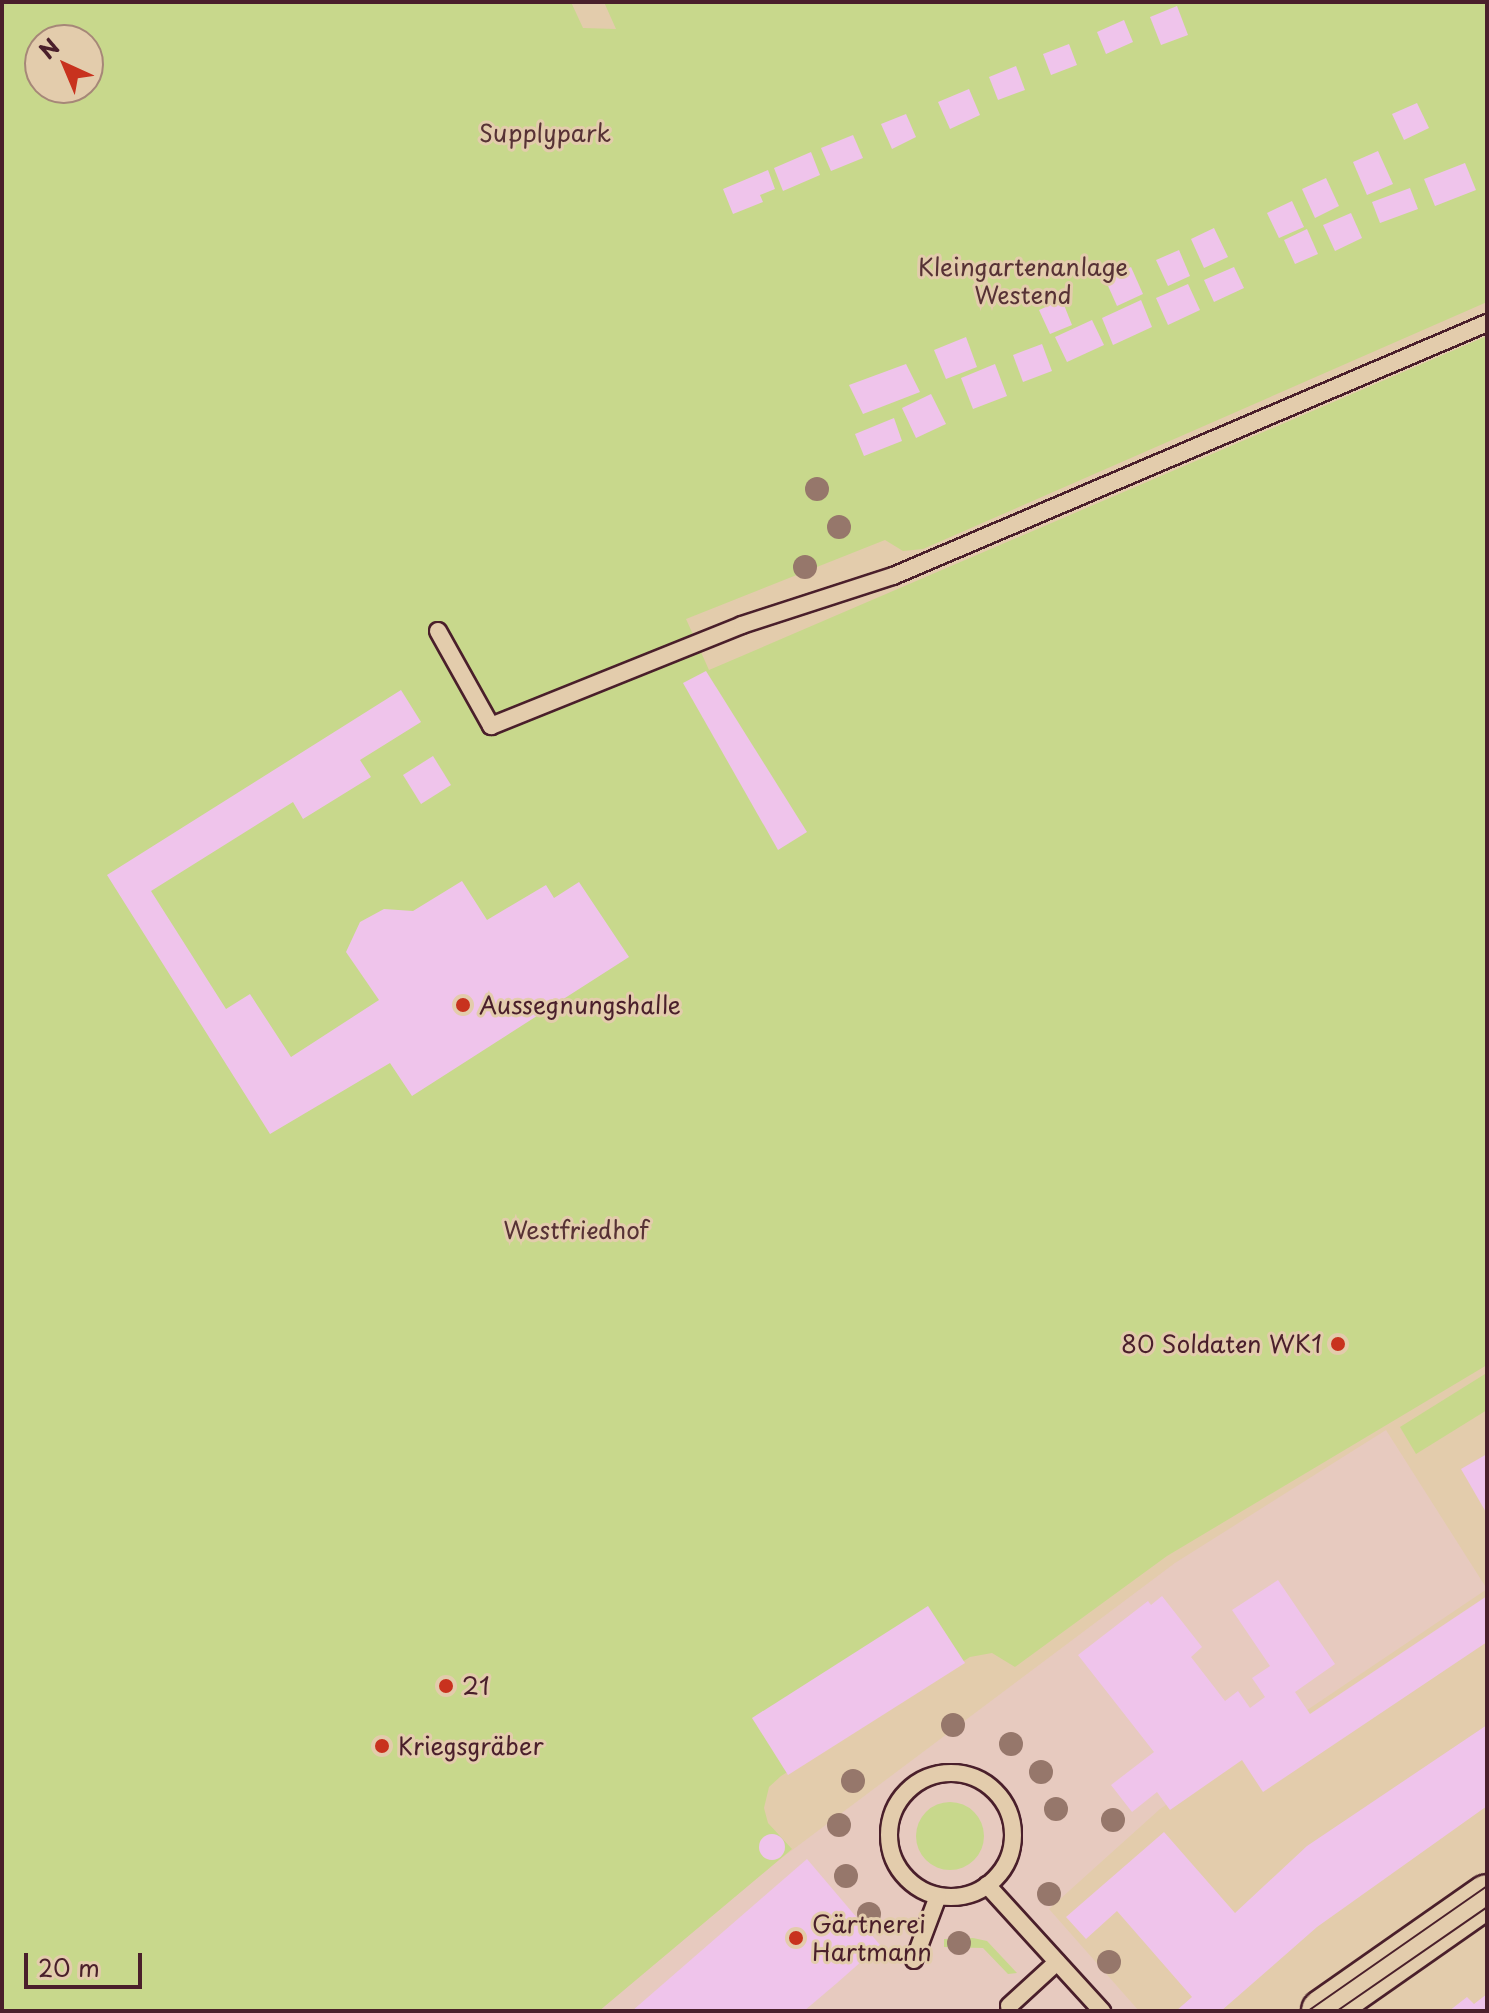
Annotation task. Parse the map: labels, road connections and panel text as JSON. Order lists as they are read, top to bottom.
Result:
{
  "parks": ["Supplypark", "Kleingartenanlage Westend", "Westfriedhof"],
  "places": [
    "Aussegnungshalle",
    "80 Soldaten WK1",
    "21",
    "Kriegsgräber",
    "Gärtnerei Hartmann"
  ],
  "scale_bar": "20 m",
  "north": "top left"
}
